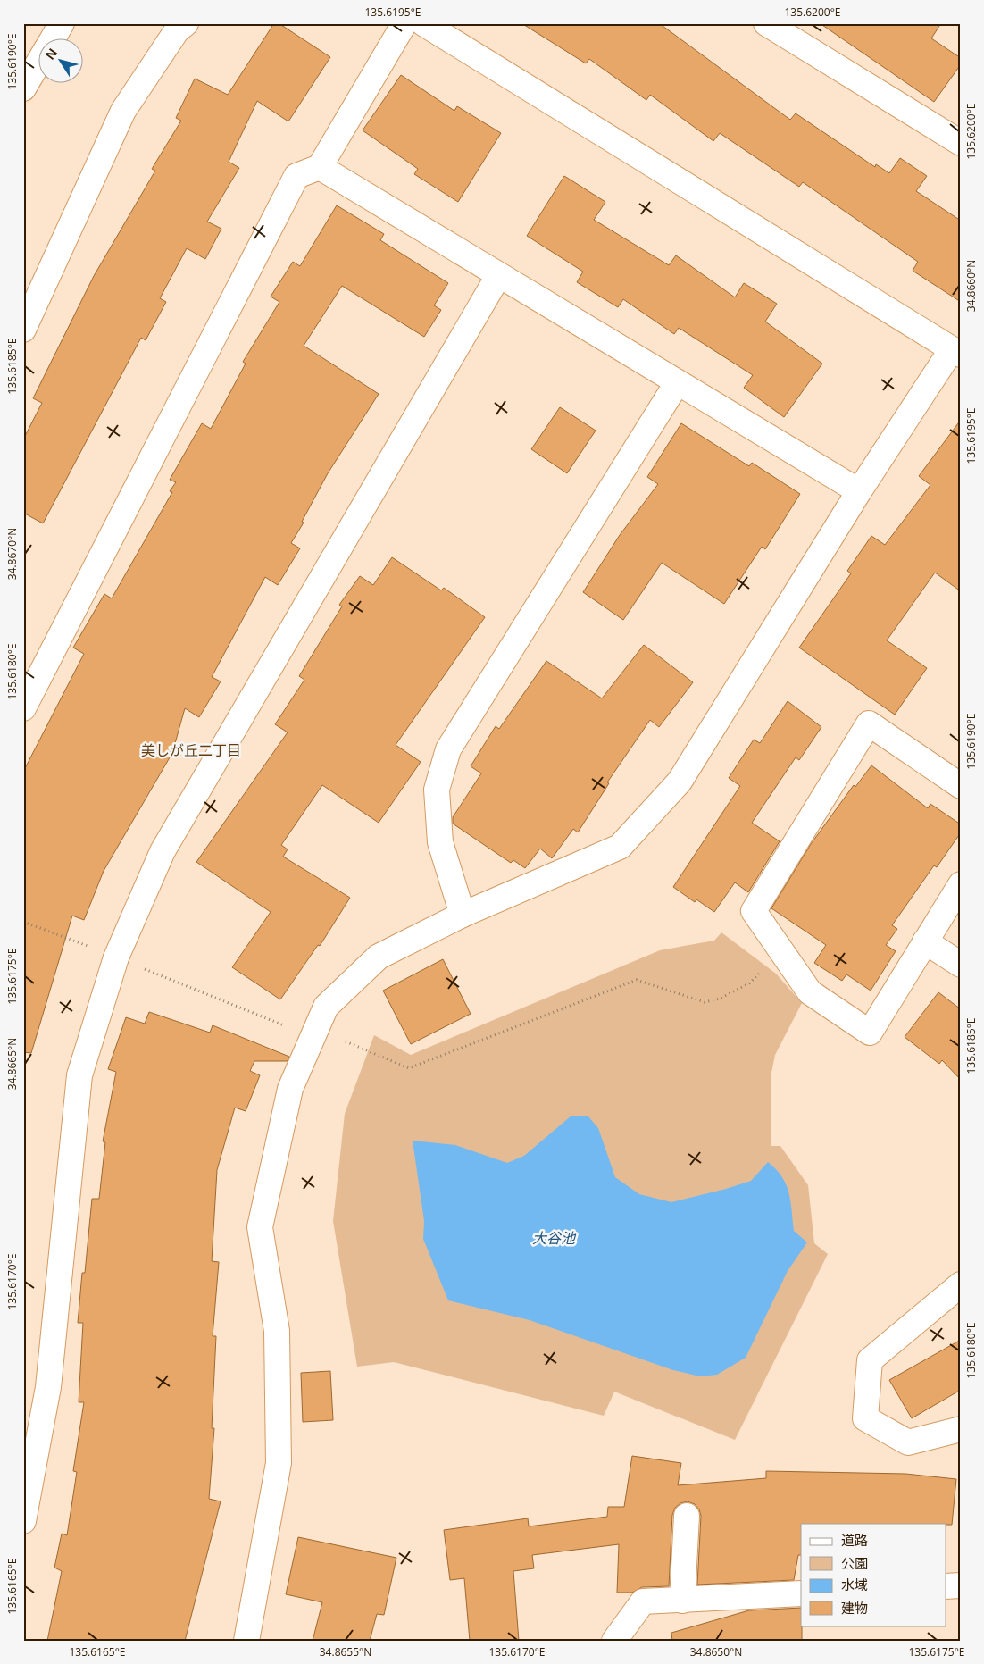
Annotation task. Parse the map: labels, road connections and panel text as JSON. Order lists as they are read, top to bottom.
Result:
{
  "districts": ["美しが丘二丁目"],
  "water": ["大谷池"],
  "legend": [
    "道路",
    "公園",
    "水域",
    "建物"
  ],
  "north": "top left",
  "coordinates": [
    "135.6195°E",
    "135.6200°E",
    "135.6190°E",
    "34.8660°N",
    "135.6185°E",
    "34.8670°N",
    "135.6180°E",
    "135.6175°E",
    "34.8665°N",
    "135.6170°E",
    "135.6165°E",
    "34.8655°N",
    "34.8650°N"
  ]
}
